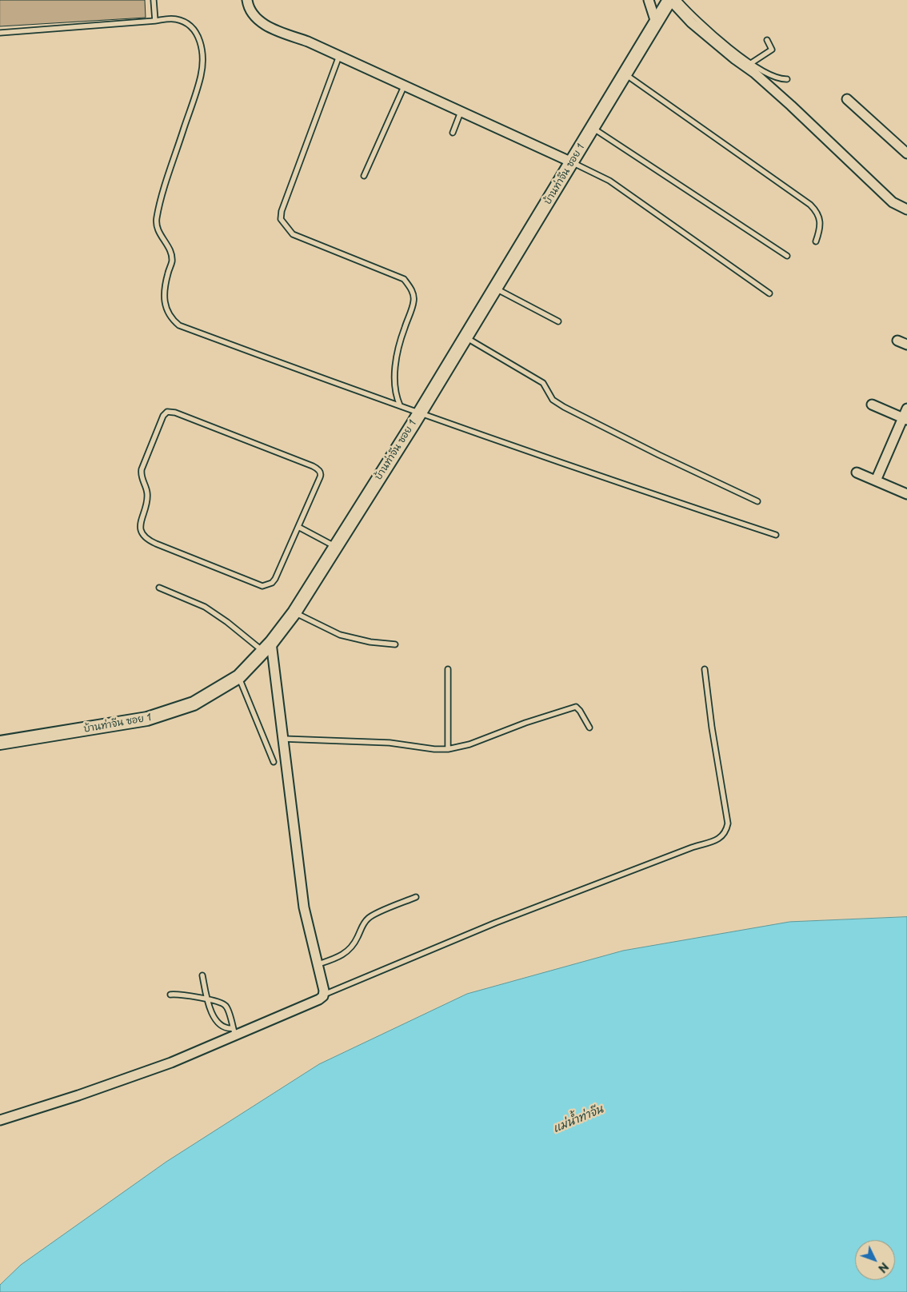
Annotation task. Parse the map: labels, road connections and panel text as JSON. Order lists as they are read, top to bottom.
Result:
{
  "streets": {
    "street": ["บ้านท่าจีน ซอย 1"]
  },
  "water": ["แม่น้ำท่าจีน"],
  "north": "bottom right"
}
